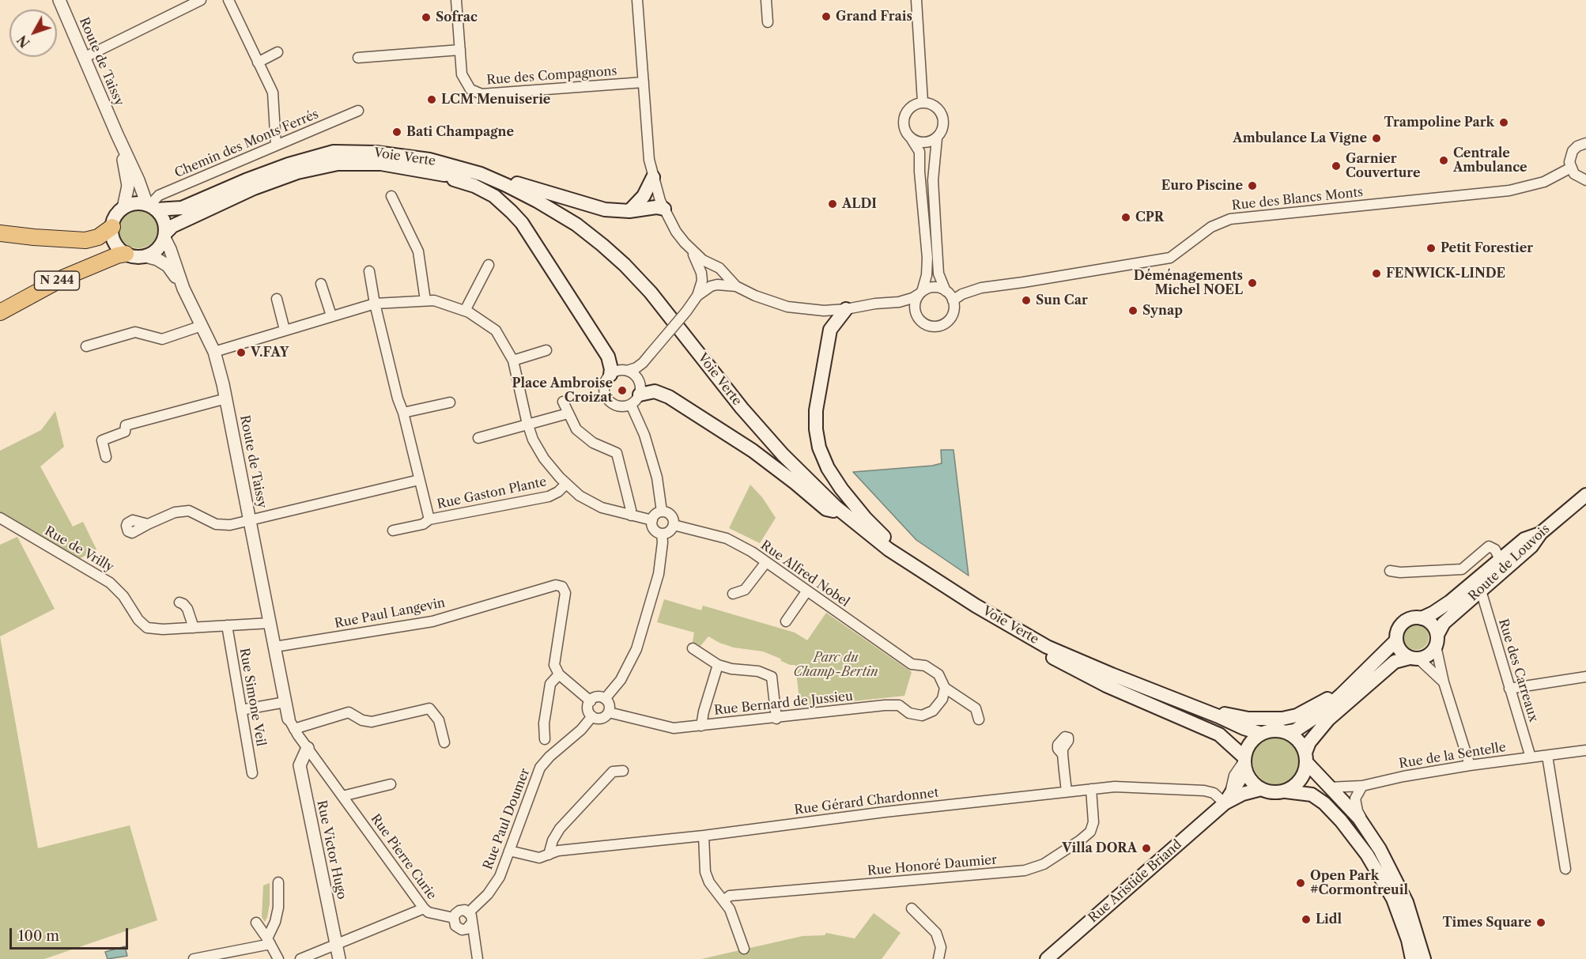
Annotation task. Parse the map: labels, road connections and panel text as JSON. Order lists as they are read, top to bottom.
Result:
{
  "streets": {
    "highway": ["N 244"],
    "main road": ["Voie Verte", "Route de Louvois", "Rue Aristide Briand"],
    "street": [
      "Route de Taissy",
      "Rue des Compagnons",
      "Chemin des Monts Ferrés",
      "Rue des Blancs Monts",
      "Rue Gaston Plante",
      "Rue de Vrilly",
      "Rue Alfred Nobel",
      "Rue Paul Langevin",
      "Rue des Carreaux",
      "Rue Simone Veil",
      "Rue Bernard de Jussieu",
      "Rue de la Sentelle",
      "Rue Gérard Chardonnet",
      "Rue Paul Doumer",
      "Rue Victor Hugo",
      "Rue Pierre Curie",
      "Rue Honoré Daumier"
    ]
  },
  "crossings": [
    ["Route de Taissy", "Chemin des Monts Ferrés"],
    ["Route de Taissy", "Voie Verte"],
    ["Route de Taissy", "N 244"],
    ["Route de Taissy", "Rue de Vrilly"],
    ["Route de Taissy", "Rue Paul Langevin"],
    ["Chemin des Monts Ferrés", "Voie Verte"],
    ["Chemin des Monts Ferrés", "N 244"],
    ["Voie Verte", "N 244"],
    ["Voie Verte", "Rue Aristide Briand"],
    ["Rue de Vrilly", "Rue Simone Veil"],
    ["Route de Louvois", "Rue des Carreaux"],
    ["Rue Alfred Nobel", "Rue Bernard de Jussieu"],
    ["Rue des Carreaux", "Rue de la Sentelle"],
    ["Rue Bernard de Jussieu", "Rue Paul Doumer"],
    ["Rue Gérard Chardonnet", "Rue Paul Doumer"],
    ["Rue Gérard Chardonnet", "Rue Honoré Daumier"],
    ["Rue Gérard Chardonnet", "Rue Aristide Briand"],
    ["Rue Paul Doumer", "Rue Pierre Curie"],
    ["Rue Victor Hugo", "Rue Pierre Curie"]
  ],
  "parks": ["Parc du Champ-Bertin"],
  "places": [
    "Grand Frais",
    "Sofrac",
    "LCM Menuiserie",
    "Trampoline Park",
    "Bati Champagne",
    "Ambulance La Vigne",
    "Centrale Ambulance",
    "Garnier Couverture",
    "Euro Piscine",
    "ALDI",
    "CPR",
    "Petit Forestier",
    "FENWICK-LINDE",
    "Déménagements Michel NOEL",
    "Sun Car",
    "Synap",
    "V.FAY",
    "Place Ambroise Croizat",
    "Villa DORA",
    "Open Park #Cormontreuil",
    "Lidl",
    "Times Square"
  ],
  "scale_bar": "100 m",
  "north": "bottom left"
}
